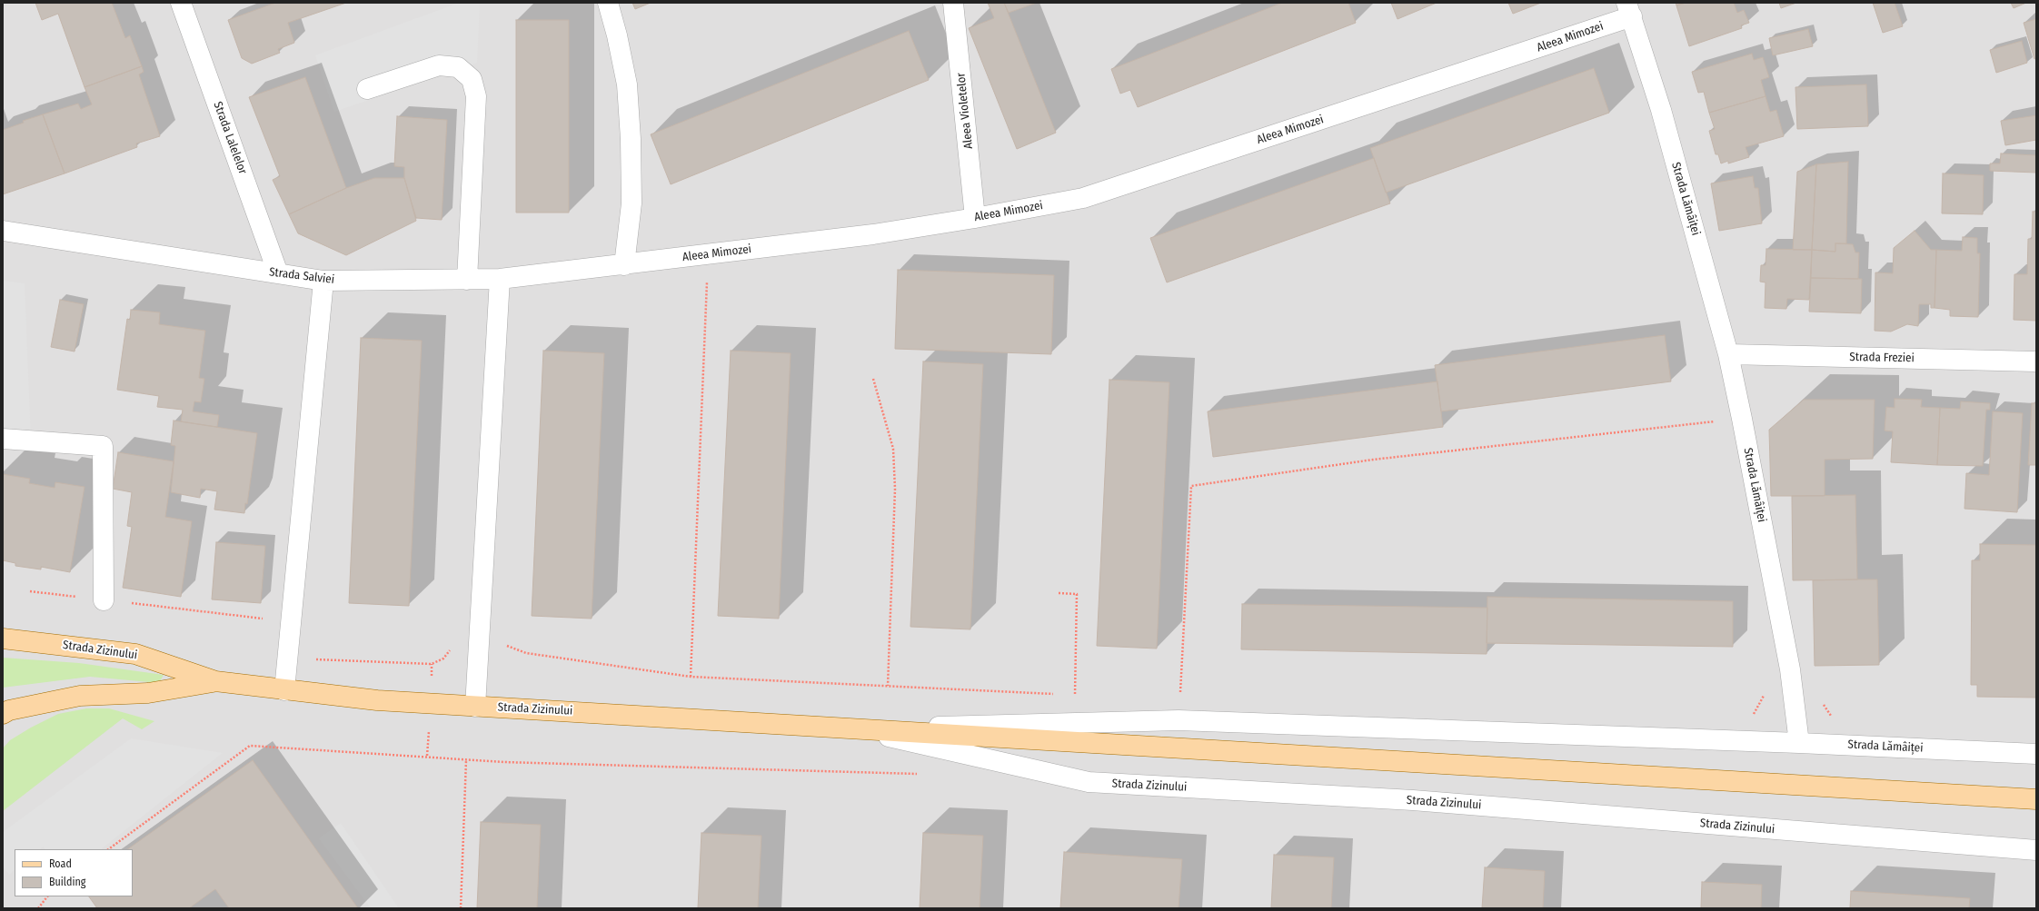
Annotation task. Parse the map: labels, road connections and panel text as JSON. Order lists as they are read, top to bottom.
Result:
{
  "streets": {
    "main road": ["Strada Zizinului"],
    "street": [
      "Aleea Mimozei",
      "Aleea Violetelor",
      "Strada Lalelelor",
      "Strada Lămâiței",
      "Strada Salviei",
      "Strada Freziei"
    ]
  },
  "crossings": [
    ["Aleea Mimozei", "Aleea Violetelor"],
    ["Aleea Mimozei", "Strada Lămâiței"],
    ["Aleea Mimozei", "Strada Salviei"],
    ["Strada Lalelelor", "Strada Salviei"],
    ["Strada Lămâiței", "Strada Freziei"],
    ["Strada Lămâiței", "Strada Zizinului"]
  ],
  "legend": ["Road", "Building"]
}
